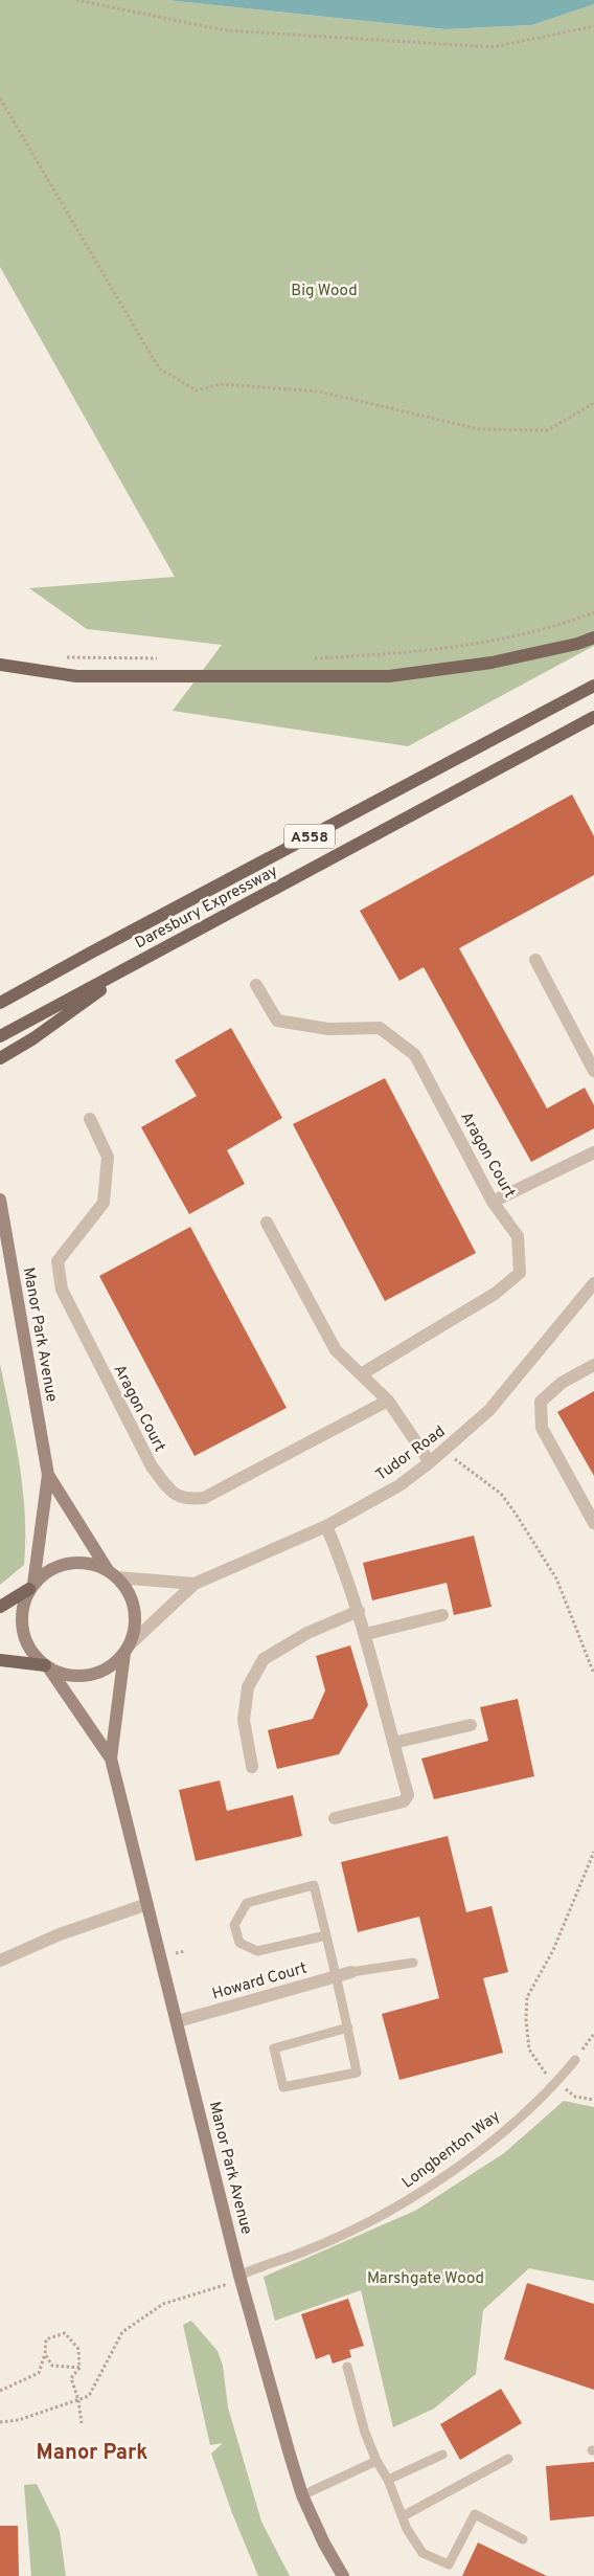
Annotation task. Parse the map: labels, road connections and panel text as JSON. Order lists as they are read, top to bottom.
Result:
{
  "streets": {
    "main road": ["A558", "Daresbury Expressway"],
    "street": [
      "Aragon Court",
      "Manor Park Avenue",
      "Tudor Road",
      "Howard Court"
    ],
    "lane": ["Longbenton Way"]
  },
  "crossings": [
    ["Manor Park Avenue", "Tudor Road"],
    ["Manor Park Avenue", "Howard Court"],
    ["Manor Park Avenue", "Longbenton Way"]
  ],
  "districts": ["Manor Park"],
  "parks": ["Big Wood", "Marshgate Wood"]
}
